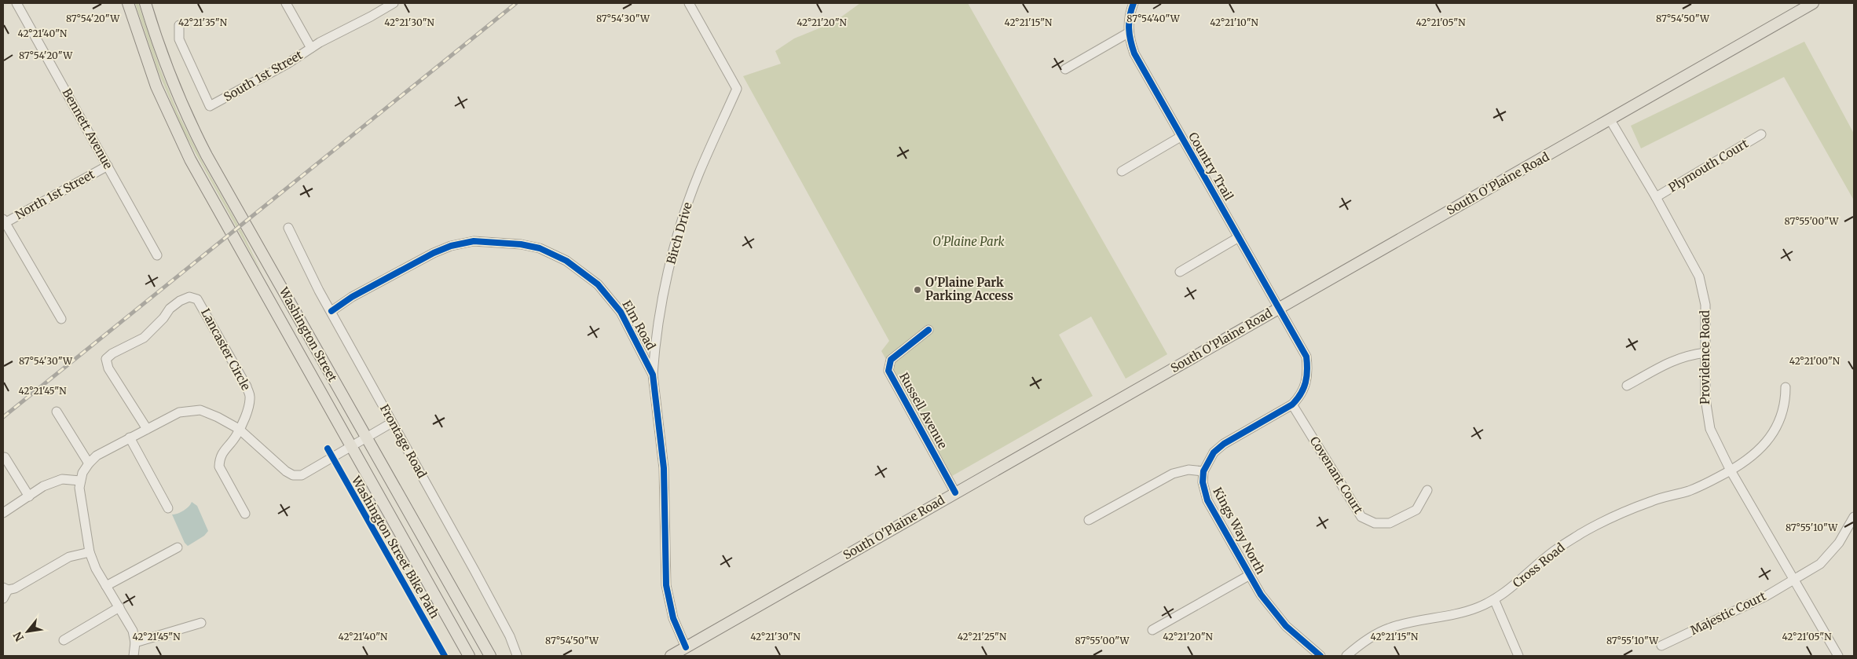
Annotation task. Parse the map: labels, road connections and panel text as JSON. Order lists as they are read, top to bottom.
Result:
{
  "streets": {
    "main road": ["South O'Plaine Road", "Washington Street"],
    "street": [
      "South 1st Street",
      "Bennett Avenue",
      "Plymouth Court",
      "Country Trail",
      "North 1st Street",
      "Birch Drive",
      "Elm Road",
      "Lancaster Circle",
      "Providence Road",
      "Russell Avenue",
      "Frontage Road",
      "Covenant Court",
      "Kings Way North",
      "Cross Road",
      "Majestic Court"
    ],
    "cycle path": ["Washington Street Bike Path"]
  },
  "crossings": [
    ["Bennett Avenue", "North 1st Street"],
    ["Plymouth Court", "Providence Road"],
    ["Country Trail", "South O'Plaine Road"],
    ["South O'Plaine Road", "Elm Road"],
    ["South O'Plaine Road", "Providence Road"],
    ["South O'Plaine Road", "Russell Avenue"],
    ["Birch Drive", "Elm Road"],
    ["Elm Road", "Frontage Road"],
    ["Providence Road", "Cross Road"],
    ["Providence Road", "Majestic Court"]
  ],
  "parks": ["O'Plaine Park"],
  "places": ["O'Plaine Park Parking Access"],
  "north": "bottom left",
  "coordinates": [
    "87°54'20\"W",
    "87°54'40\"W",
    "87°54'50\"W",
    "87°54'30\"W",
    "42°21'35\"N",
    "42°21'30\"N",
    "42°21'20\"N",
    "42°21'15\"N",
    "42°21'10\"N",
    "42°21'05\"N",
    "42°21'40\"N",
    "87°55'00\"W",
    "42°21'00\"N",
    "42°21'45\"N",
    "87°55'10\"W",
    "42°21'25\"N"
  ]
}
